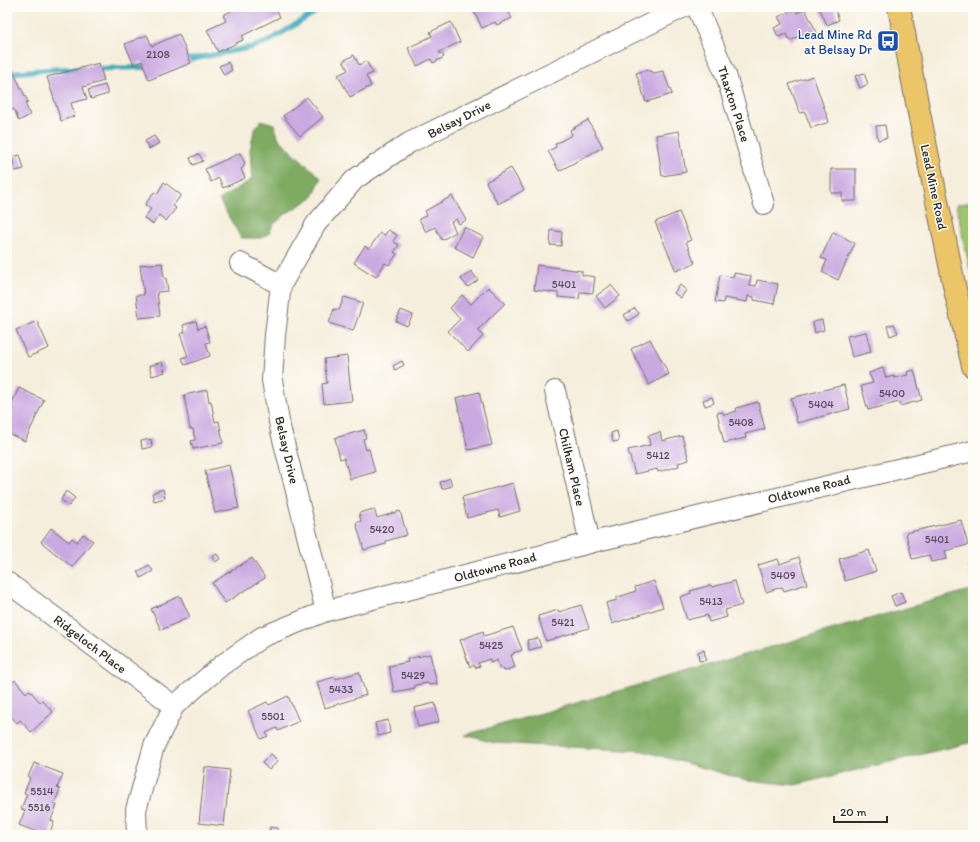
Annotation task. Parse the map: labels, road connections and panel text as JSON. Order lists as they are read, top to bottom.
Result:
{
  "streets": {
    "main road": ["Lead Mine Road"],
    "street": [
      "Thaxton Place",
      "Belsay Drive",
      "Chilham Place",
      "Oldtowne Road",
      "Ridgeloch Place"
    ]
  },
  "crossings": [
    ["Belsay Drive", "Oldtowne Road"],
    ["Chilham Place", "Oldtowne Road"],
    ["Oldtowne Road", "Ridgeloch Place"]
  ],
  "places": {
    "bus stop": ["Lead Mine Rd at Belsay Dr"]
  },
  "house_numbers": [
    "2108",
    "5401",
    "5400",
    "5404",
    "5408",
    "5412",
    "5420",
    "5401",
    "5409",
    "5413",
    "5421",
    "5425",
    "5429",
    "5433",
    "5501",
    "5514",
    "5516"
  ],
  "scale_bar": "20 m"
}
